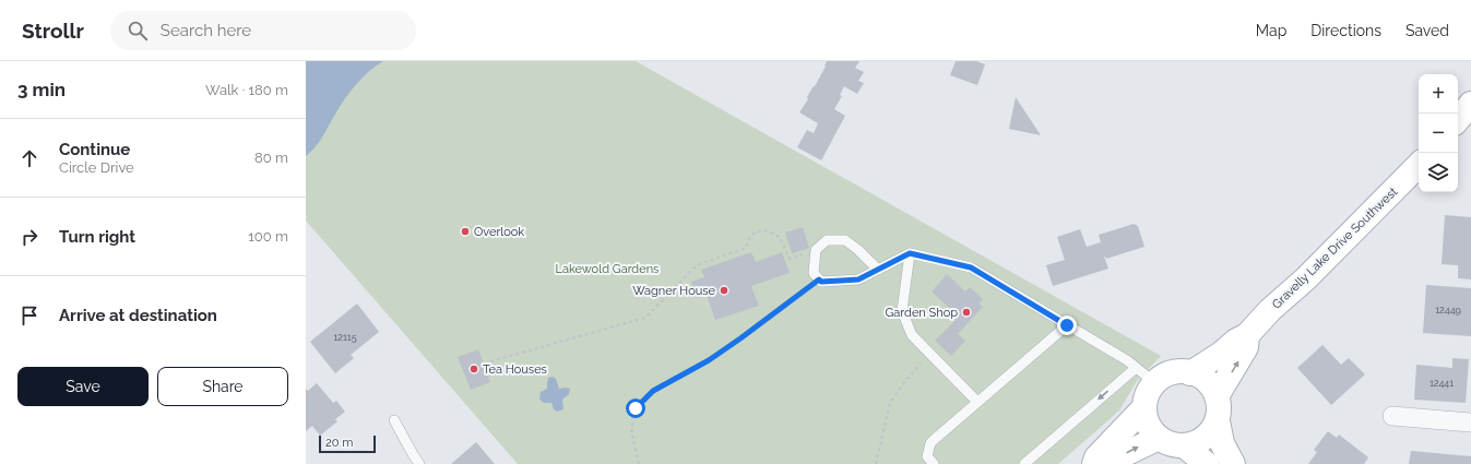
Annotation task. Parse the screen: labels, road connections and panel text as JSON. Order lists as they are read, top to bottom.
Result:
{
  "streets": {
    "main road": ["Gravelly Lake Drive Southwest"]
  },
  "parks": ["Lakewold Gardens"],
  "places": [
    "Overlook",
    "Wagner House",
    "Garden Shop",
    "Tea Houses"
  ],
  "house_numbers": ["12449", "12115", "12441"],
  "scale_bar": "20 m",
  "page": {
    "header": "Strollr",
    "search": "Search here",
    "nav": ["Map", "Directions", "Saved"],
    "heading": ["3 min", "Walk · 180 m"],
    "map_buttons": ["+", "−"],
    "list": [
      ["Continue", "Circle Drive", "80 m"],
      ["Turn right", "100 m"],
      "Arrive at destination"
    ],
    "buttons": ["Save", "Share"],
    "scale": "20 m"
  }
}
